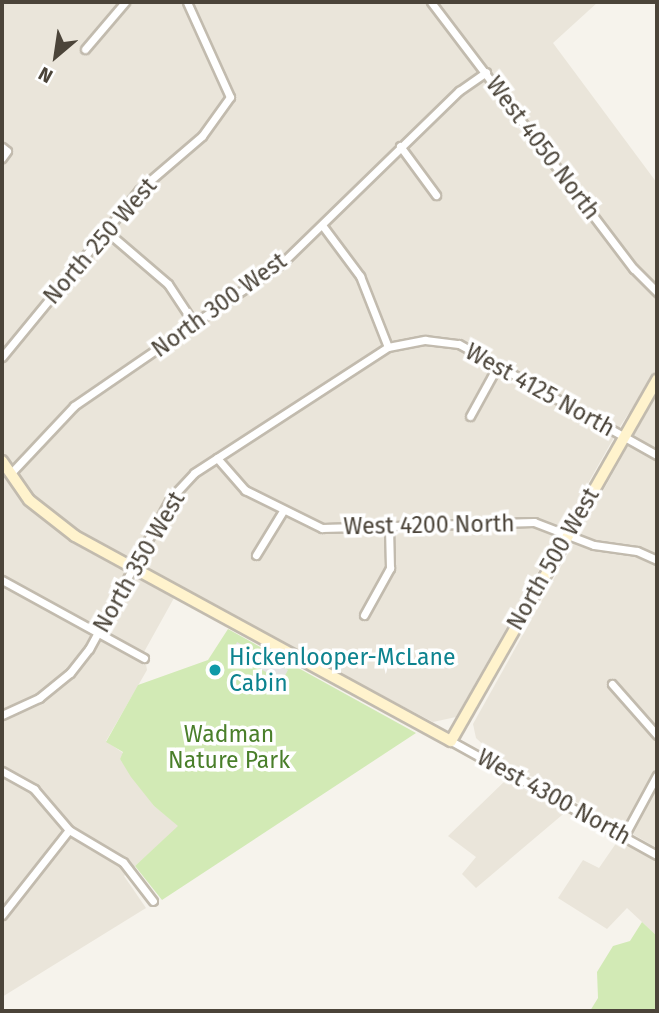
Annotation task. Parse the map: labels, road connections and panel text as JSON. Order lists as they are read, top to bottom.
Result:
{
  "streets": {
    "street": [
      "West 4050 North",
      "North 250 West",
      "North 300 West",
      "West 4125 North",
      "West 4200 North",
      "North 500 West",
      "North 350 West",
      "West 4300 North"
    ]
  },
  "crossings": [
    ["West 4050 North", "North 300 West"],
    ["West 4125 North", "North 500 West"],
    ["West 4125 North", "North 350 West"],
    ["West 4200 North", "North 500 West"],
    ["West 4200 North", "North 350 West"],
    ["North 500 West", "West 4300 North"]
  ],
  "parks": ["Wadman Nature Park"],
  "places": ["Hickenlooper-McLane Cabin"],
  "north": "bottom left"
}
